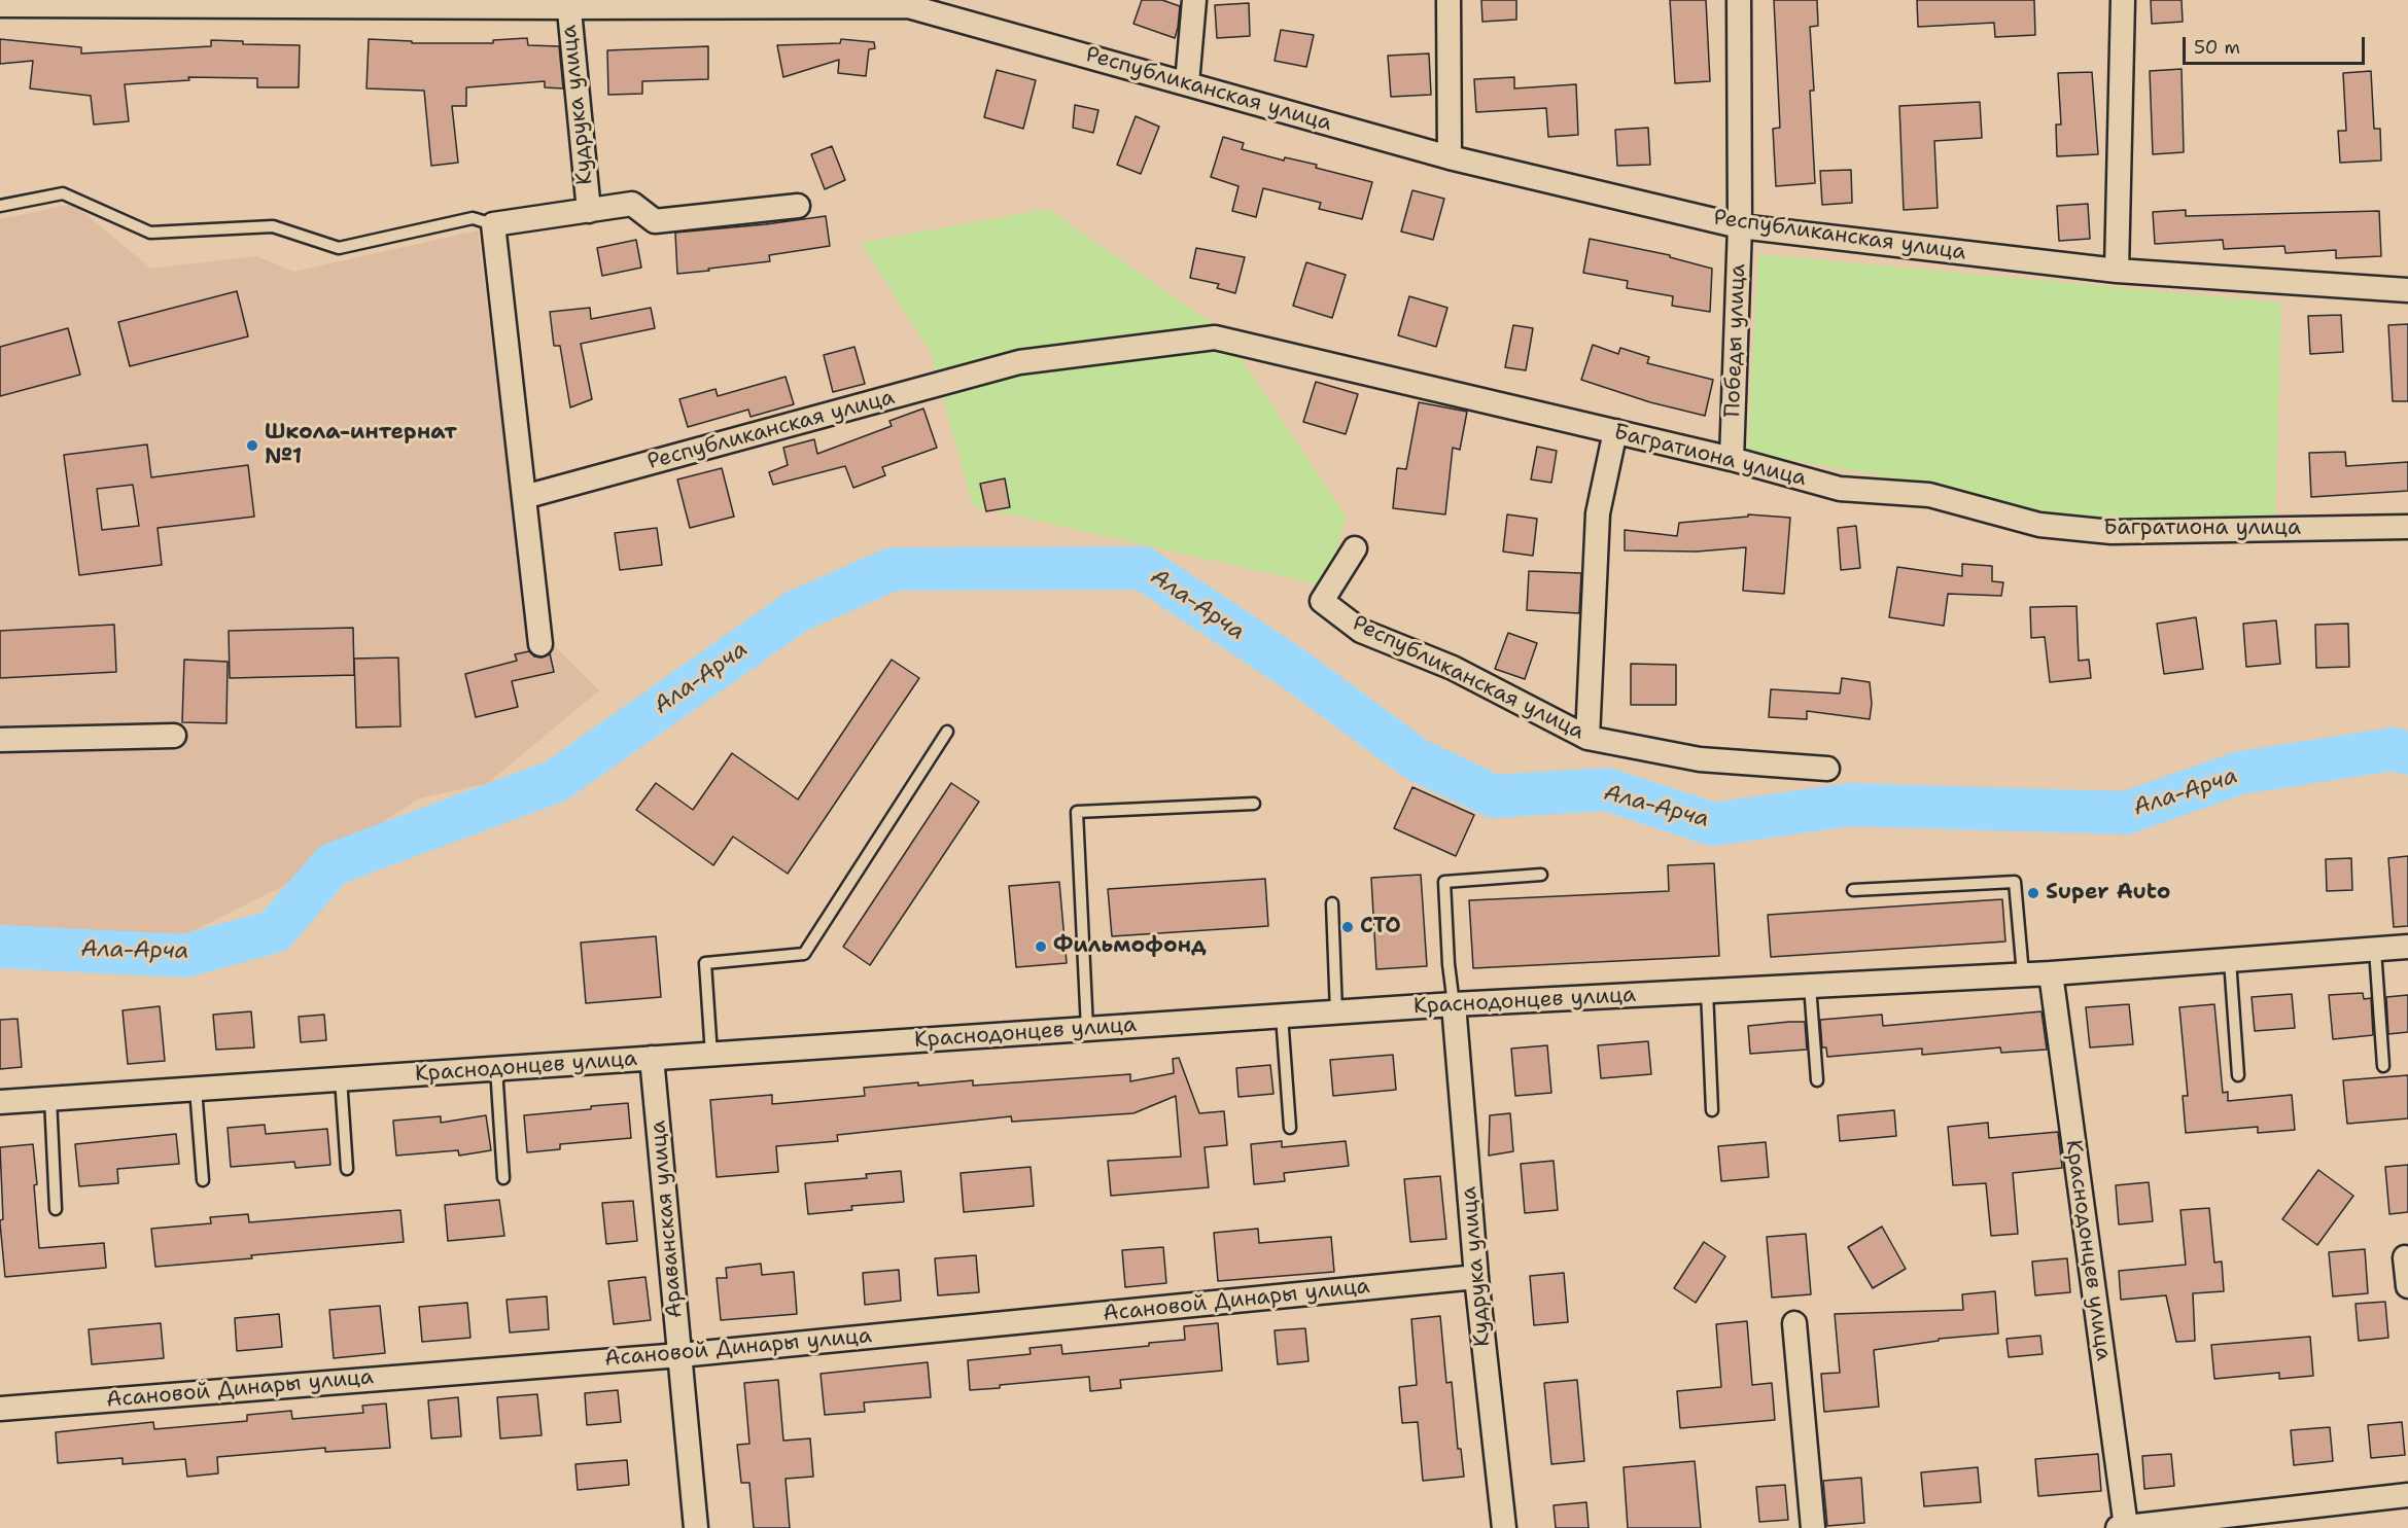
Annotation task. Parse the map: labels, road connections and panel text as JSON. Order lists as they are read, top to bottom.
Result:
{
  "streets": {
    "street": [
      "Республиканская улица",
      "Кудрука улица",
      "Победы улица",
      "Багратиона улица",
      "Краснодонцев улица",
      "Араванская улица",
      "Асановой Динары улица"
    ]
  },
  "crossings": [
    ["Республиканская улица", "Кудрука улица"],
    ["Республиканская улица", "Победы улица"],
    ["Республиканская улица", "Багратиона улица"],
    ["Кудрука улица", "Краснодонцев улица"],
    ["Кудрука улица", "Асановой Динары улица"],
    ["Победы улица", "Багратиона улица"],
    ["Краснодонцев улица", "Араванская улица"],
    ["Араванская улица", "Асановой Динары улица"]
  ],
  "water": ["Ала-Арча"],
  "places": [
    "Школа-интернат №1",
    "Super Auto",
    "СТО",
    "Фильмофонд"
  ],
  "scale_bar": "50 m"
}
